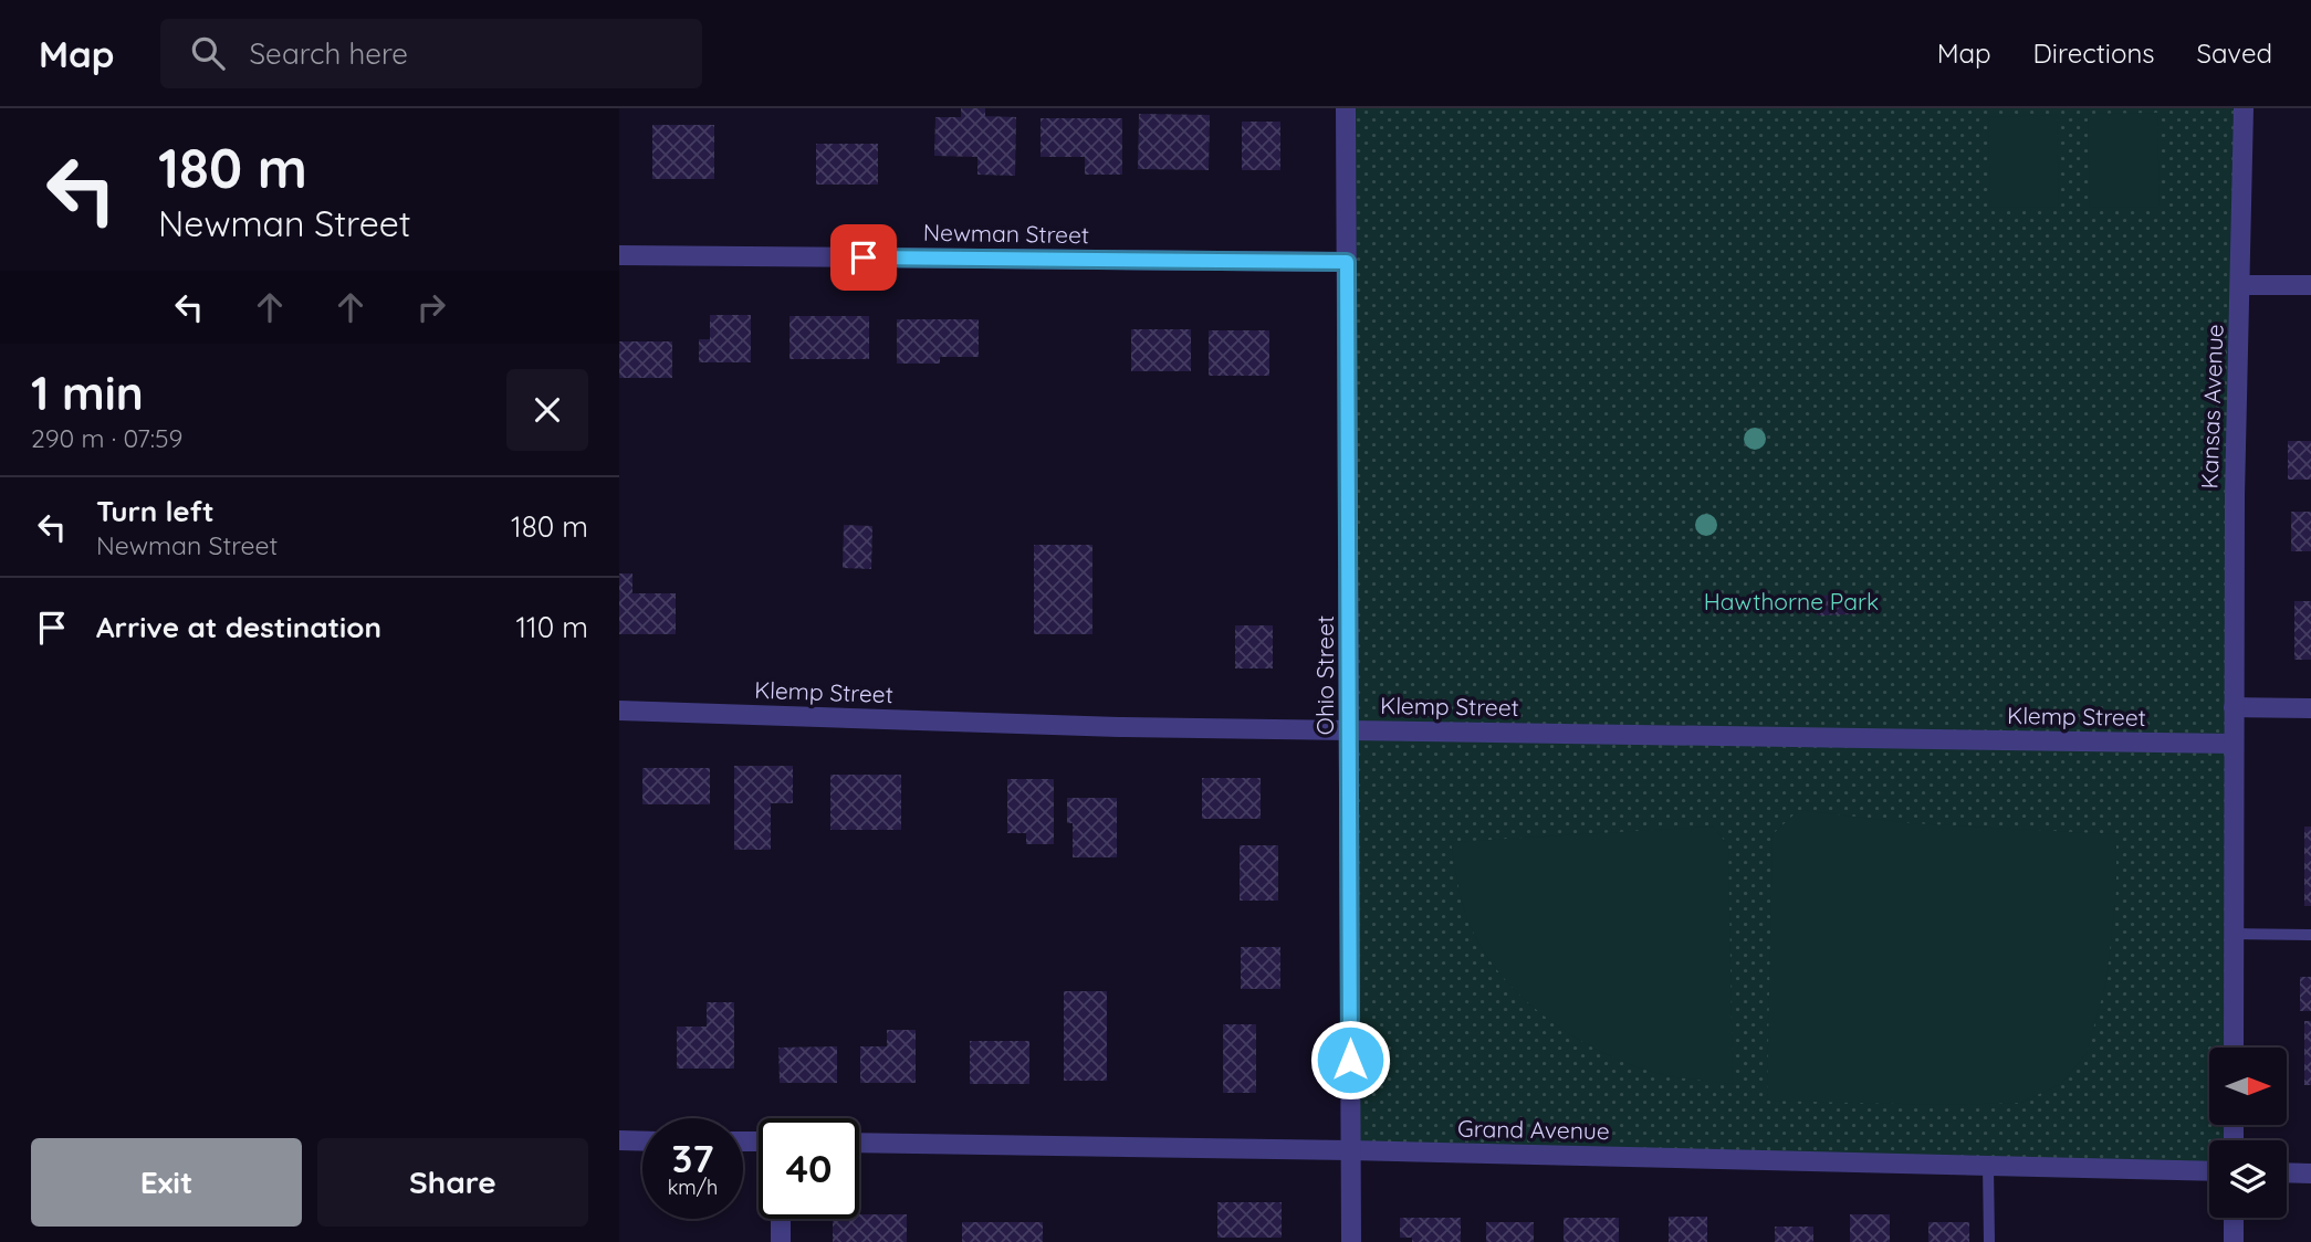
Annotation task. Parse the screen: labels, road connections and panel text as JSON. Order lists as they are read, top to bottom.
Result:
{
  "streets": {
    "street": [
      "Newman Street",
      "Kansas Avenue",
      "Ohio Street",
      "Klemp Street",
      "Grand Avenue"
    ]
  },
  "crossings": [
    ["Newman Street", "Ohio Street"],
    ["Kansas Avenue", "Klemp Street"],
    ["Ohio Street", "Klemp Street"],
    ["Ohio Street", "Grand Avenue"]
  ],
  "parks": ["Hawthorne Park"],
  "north": "right",
  "page": {
    "header": "Map",
    "search": "Search here",
    "nav": ["Map", "Directions", "Saved"],
    "turn": ["180 m", "Newman Street"],
    "heading": ["1 min", "290 m · 07:59"],
    "list": [
      {
        "name": "Turn left",
        "note": "Newman Street",
        "value": "180 m"
      },
      {
        "name": "Arrive at destination",
        "value": "110 m"
      }
    ],
    "speed": "37 km/h",
    "limit": "40",
    "buttons": ["Exit", "Share"]
  }
}
